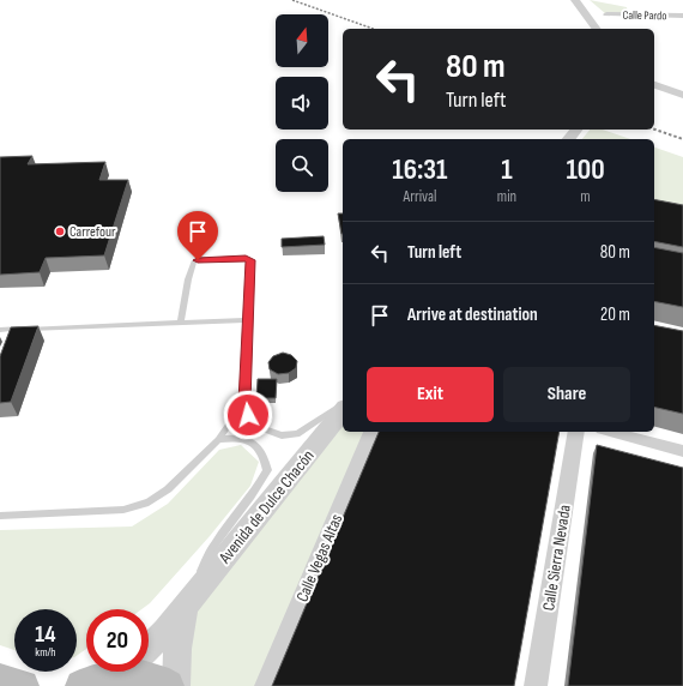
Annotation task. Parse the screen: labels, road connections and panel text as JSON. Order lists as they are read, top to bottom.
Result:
{
  "streets": {
    "street": [
      "Calle Pardo",
      "Avenida de Dulce Chacón",
      "Calle Vegas Altas",
      "Calle Sierra Nevada"
    ]
  },
  "places": ["Carrefour"],
  "north": "top",
  "page": {
    "turn": ["80 m", "Turn left"],
    "eta": [
      "16:31",
      "Arrival",
      "1",
      "min",
      "100",
      "m"
    ],
    "list": [
      {
        "name": "Turn left",
        "value": "80 m"
      },
      {
        "name": "Arrive at destination",
        "value": "20 m"
      }
    ],
    "buttons": ["Exit", "Share"],
    "speed": "14 km/h",
    "limit": "20"
  }
}
